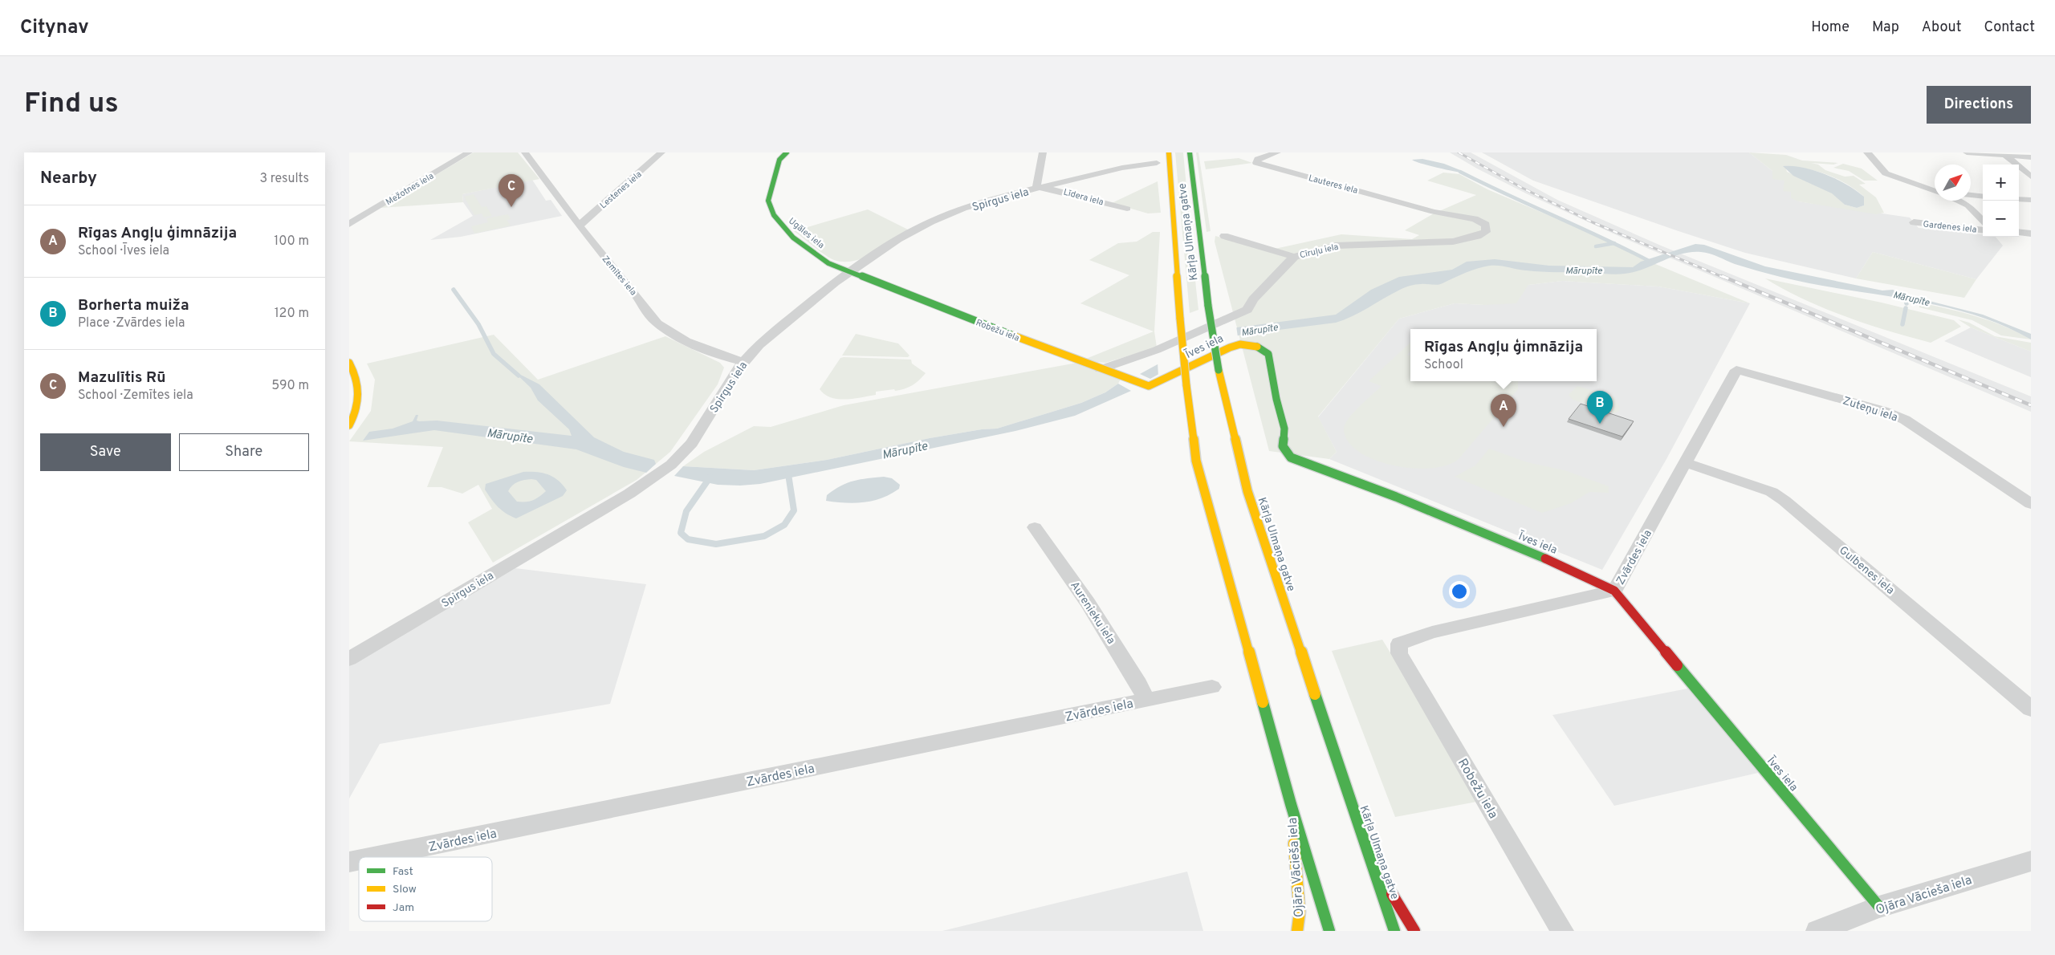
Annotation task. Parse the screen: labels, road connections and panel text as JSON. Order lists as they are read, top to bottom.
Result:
{
  "streets": {
    "main road": [
      "Kārļa Ulmaņa gatve",
      "Ugāles iela",
      "Robežu iela",
      "Īves iela",
      "Ojāra Vācieša iela"
    ],
    "street": [
      "Lauteres iela",
      "Mežotnes iela",
      "Lestenes iela",
      "Līdera iela",
      "Spirgus iela",
      "Gardenes iela",
      "Cīruļu iela",
      "Zemītes iela",
      "Zuteņu iela",
      "Zvārdes iela",
      "Gulbenes iela",
      "Aurenieku iela"
    ]
  },
  "crossings": [
    ["Lauteres iela", "Cīruļu iela"],
    ["Lestenes iela", "Zemītes iela"],
    ["Līdera iela", "Spirgus iela"],
    ["Spirgus iela", "Ugāles iela"],
    ["Spirgus iela", "Zemītes iela"],
    ["Spirgus iela", "Robežu iela"],
    ["Kārļa Ulmaņa gatve", "Ojāra Vācieša iela"],
    ["Ugāles iela", "Robežu iela"],
    ["Cīruļu iela", "Robežu iela"],
    ["Robežu iela", "Īves iela"],
    ["Robežu iela", "Zvārdes iela"],
    ["Īves iela", "Zvārdes iela"],
    ["Īves iela", "Ojāra Vācieša iela"],
    ["Zuteņu iela", "Zvārdes iela"],
    ["Zvārdes iela", "Gulbenes iela"],
    ["Zvārdes iela", "Aurenieku iela"]
  ],
  "water": ["Mārupīte"],
  "legend": ["Fast", "Slow", "Jam"],
  "north": "top right",
  "page": {
    "header": "Citynav",
    "nav": [
      "Home",
      "Map",
      "About",
      "Contact"
    ],
    "buttons": [
      "Directions",
      ["Save", "Share"]
    ],
    "title": "Find us",
    "heading": ["Nearby", "3 results"],
    "map_buttons": ["+", "−"],
    "pins": ["C", "B", "A"],
    "list": [
      {
        "mark": "A",
        "name": "Rīgas Angļu ģimnāzija",
        "note": "School · Īves iela",
        "value": "100 m"
      },
      {
        "mark": "B",
        "name": "Borherta muiža",
        "note": "Place · Zvārdes iela",
        "value": "120 m"
      },
      {
        "mark": "C",
        "name": "Mazulītis Rū",
        "note": "School · Zemītes iela",
        "value": "590 m"
      }
    ],
    "popup": ["Rīgas Angļu ģimnāzija", "School"]
  }
}
